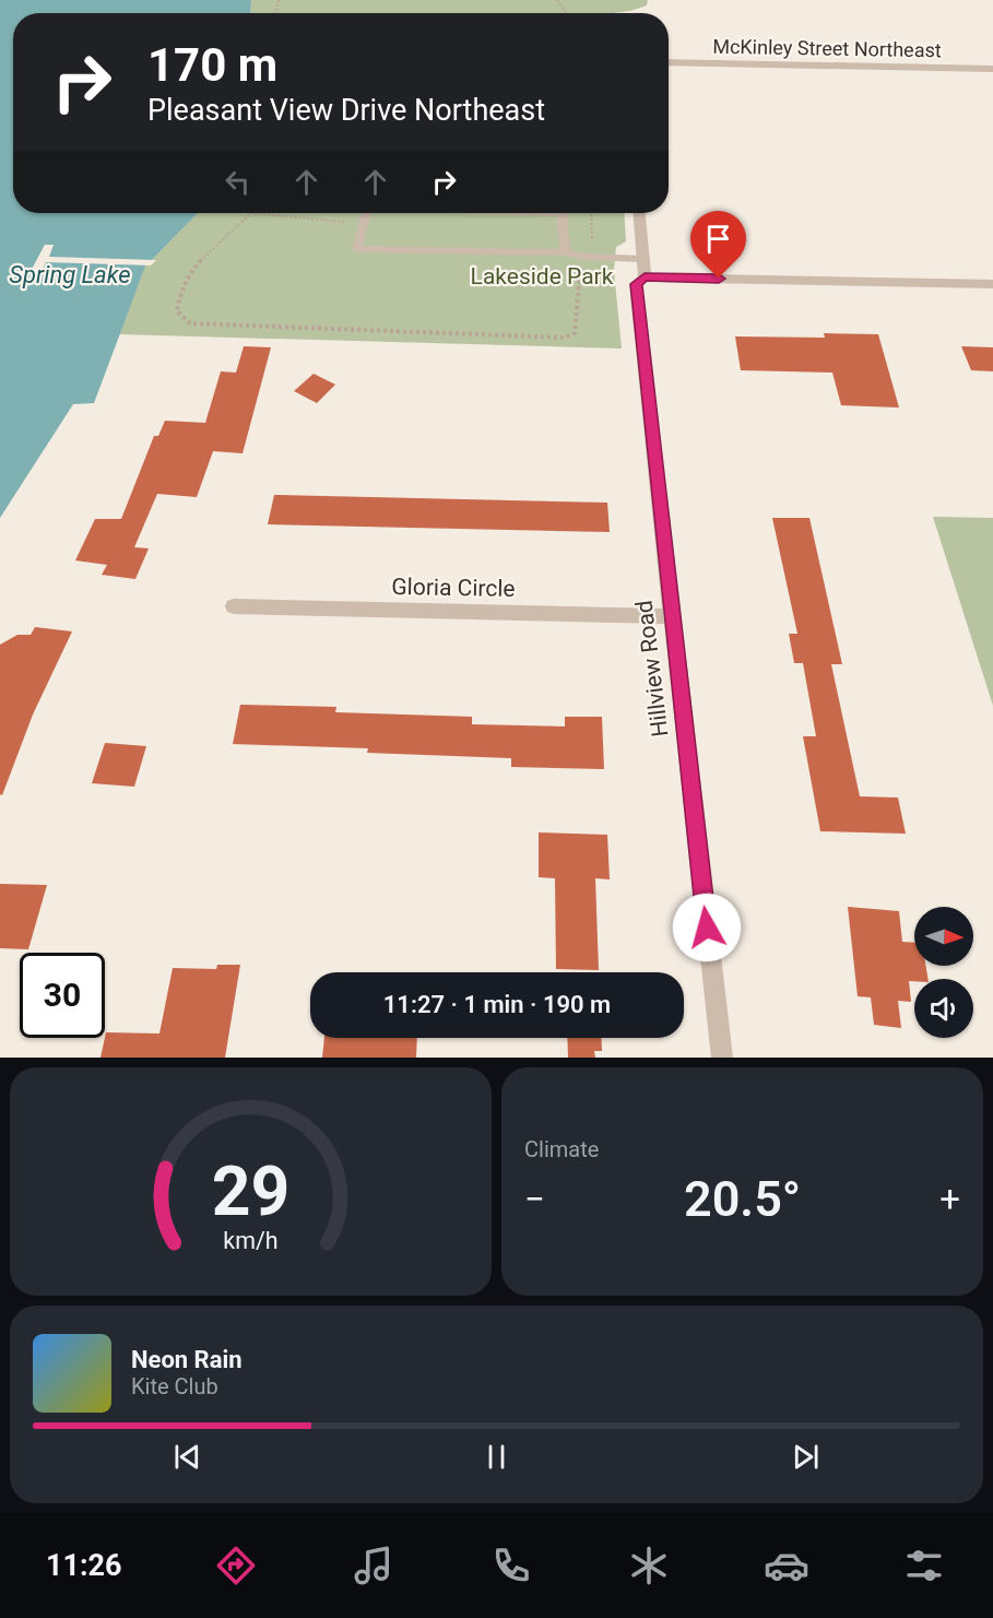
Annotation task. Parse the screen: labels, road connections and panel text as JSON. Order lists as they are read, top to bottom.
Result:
{
  "streets": {
    "street": ["McKinley Street Northeast", "Gloria Circle", "Hillview Road"]
  },
  "crossings": [
    ["Gloria Circle", "Hillview Road"]
  ],
  "water": ["Spring Lake"],
  "parks": ["Lakeside Park"],
  "north": "right",
  "page": {
    "turn": ["170 m", "Pleasant View Drive Northeast"],
    "limit": "30",
    "trip": "11:27 · 1 min · 190 m",
    "tile": "Climate",
    "heat": ["−", "20.5°", "+"],
    "song": ["Neon Rain", "Kite Club"],
    "tabs": "11:26",
    "gauge": ["29", "km/h"]
  }
}
